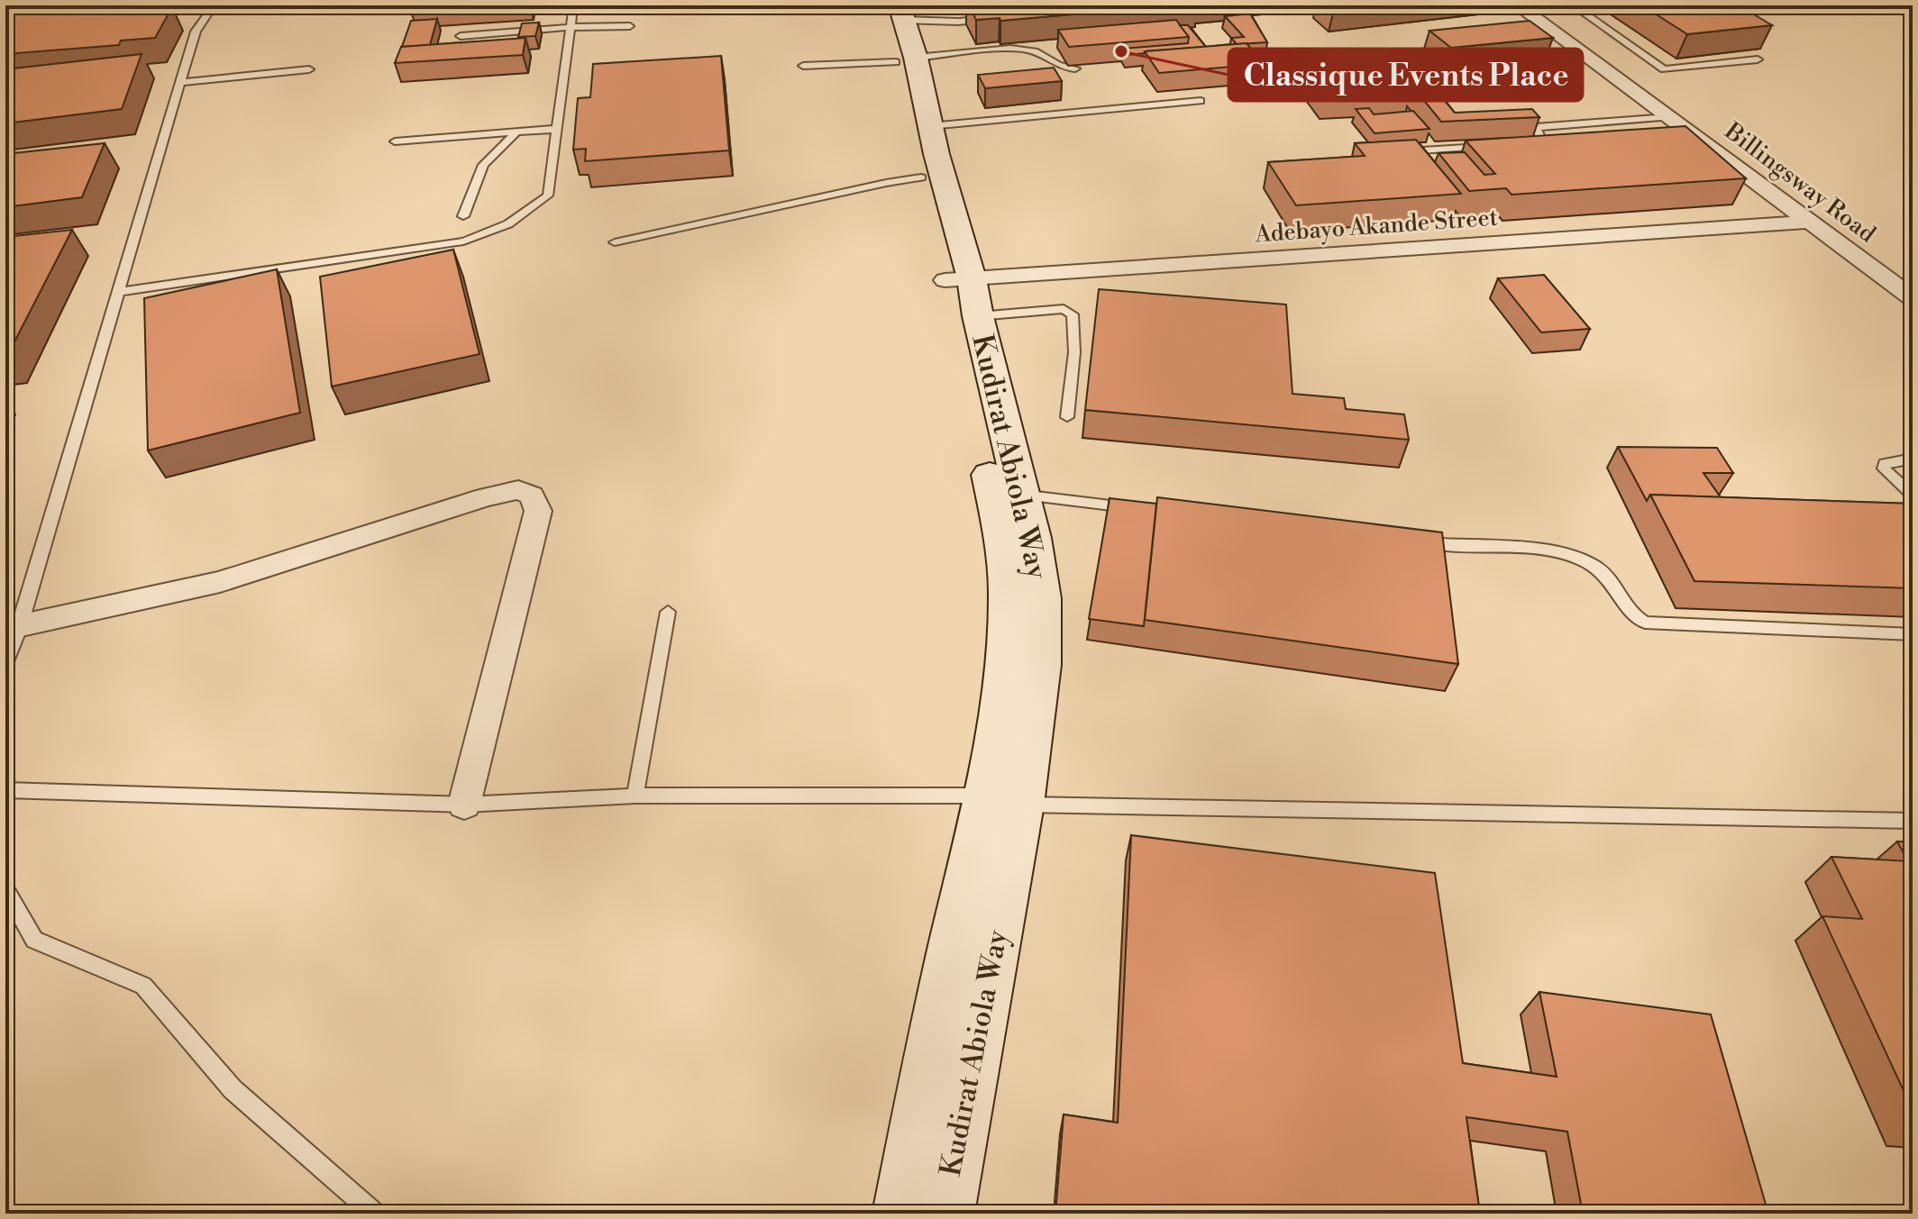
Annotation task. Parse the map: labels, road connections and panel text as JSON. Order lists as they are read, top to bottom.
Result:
{
  "streets": {
    "main road": ["Kudirat Abiola Way"],
    "street": ["Billingsway Road", "Adebayo Akande Street"]
  },
  "crossings": [
    ["Billingsway Road", "Adebayo Akande Street"],
    ["Adebayo Akande Street", "Kudirat Abiola Way"]
  ],
  "places": ["Classique Events Place"]
}
